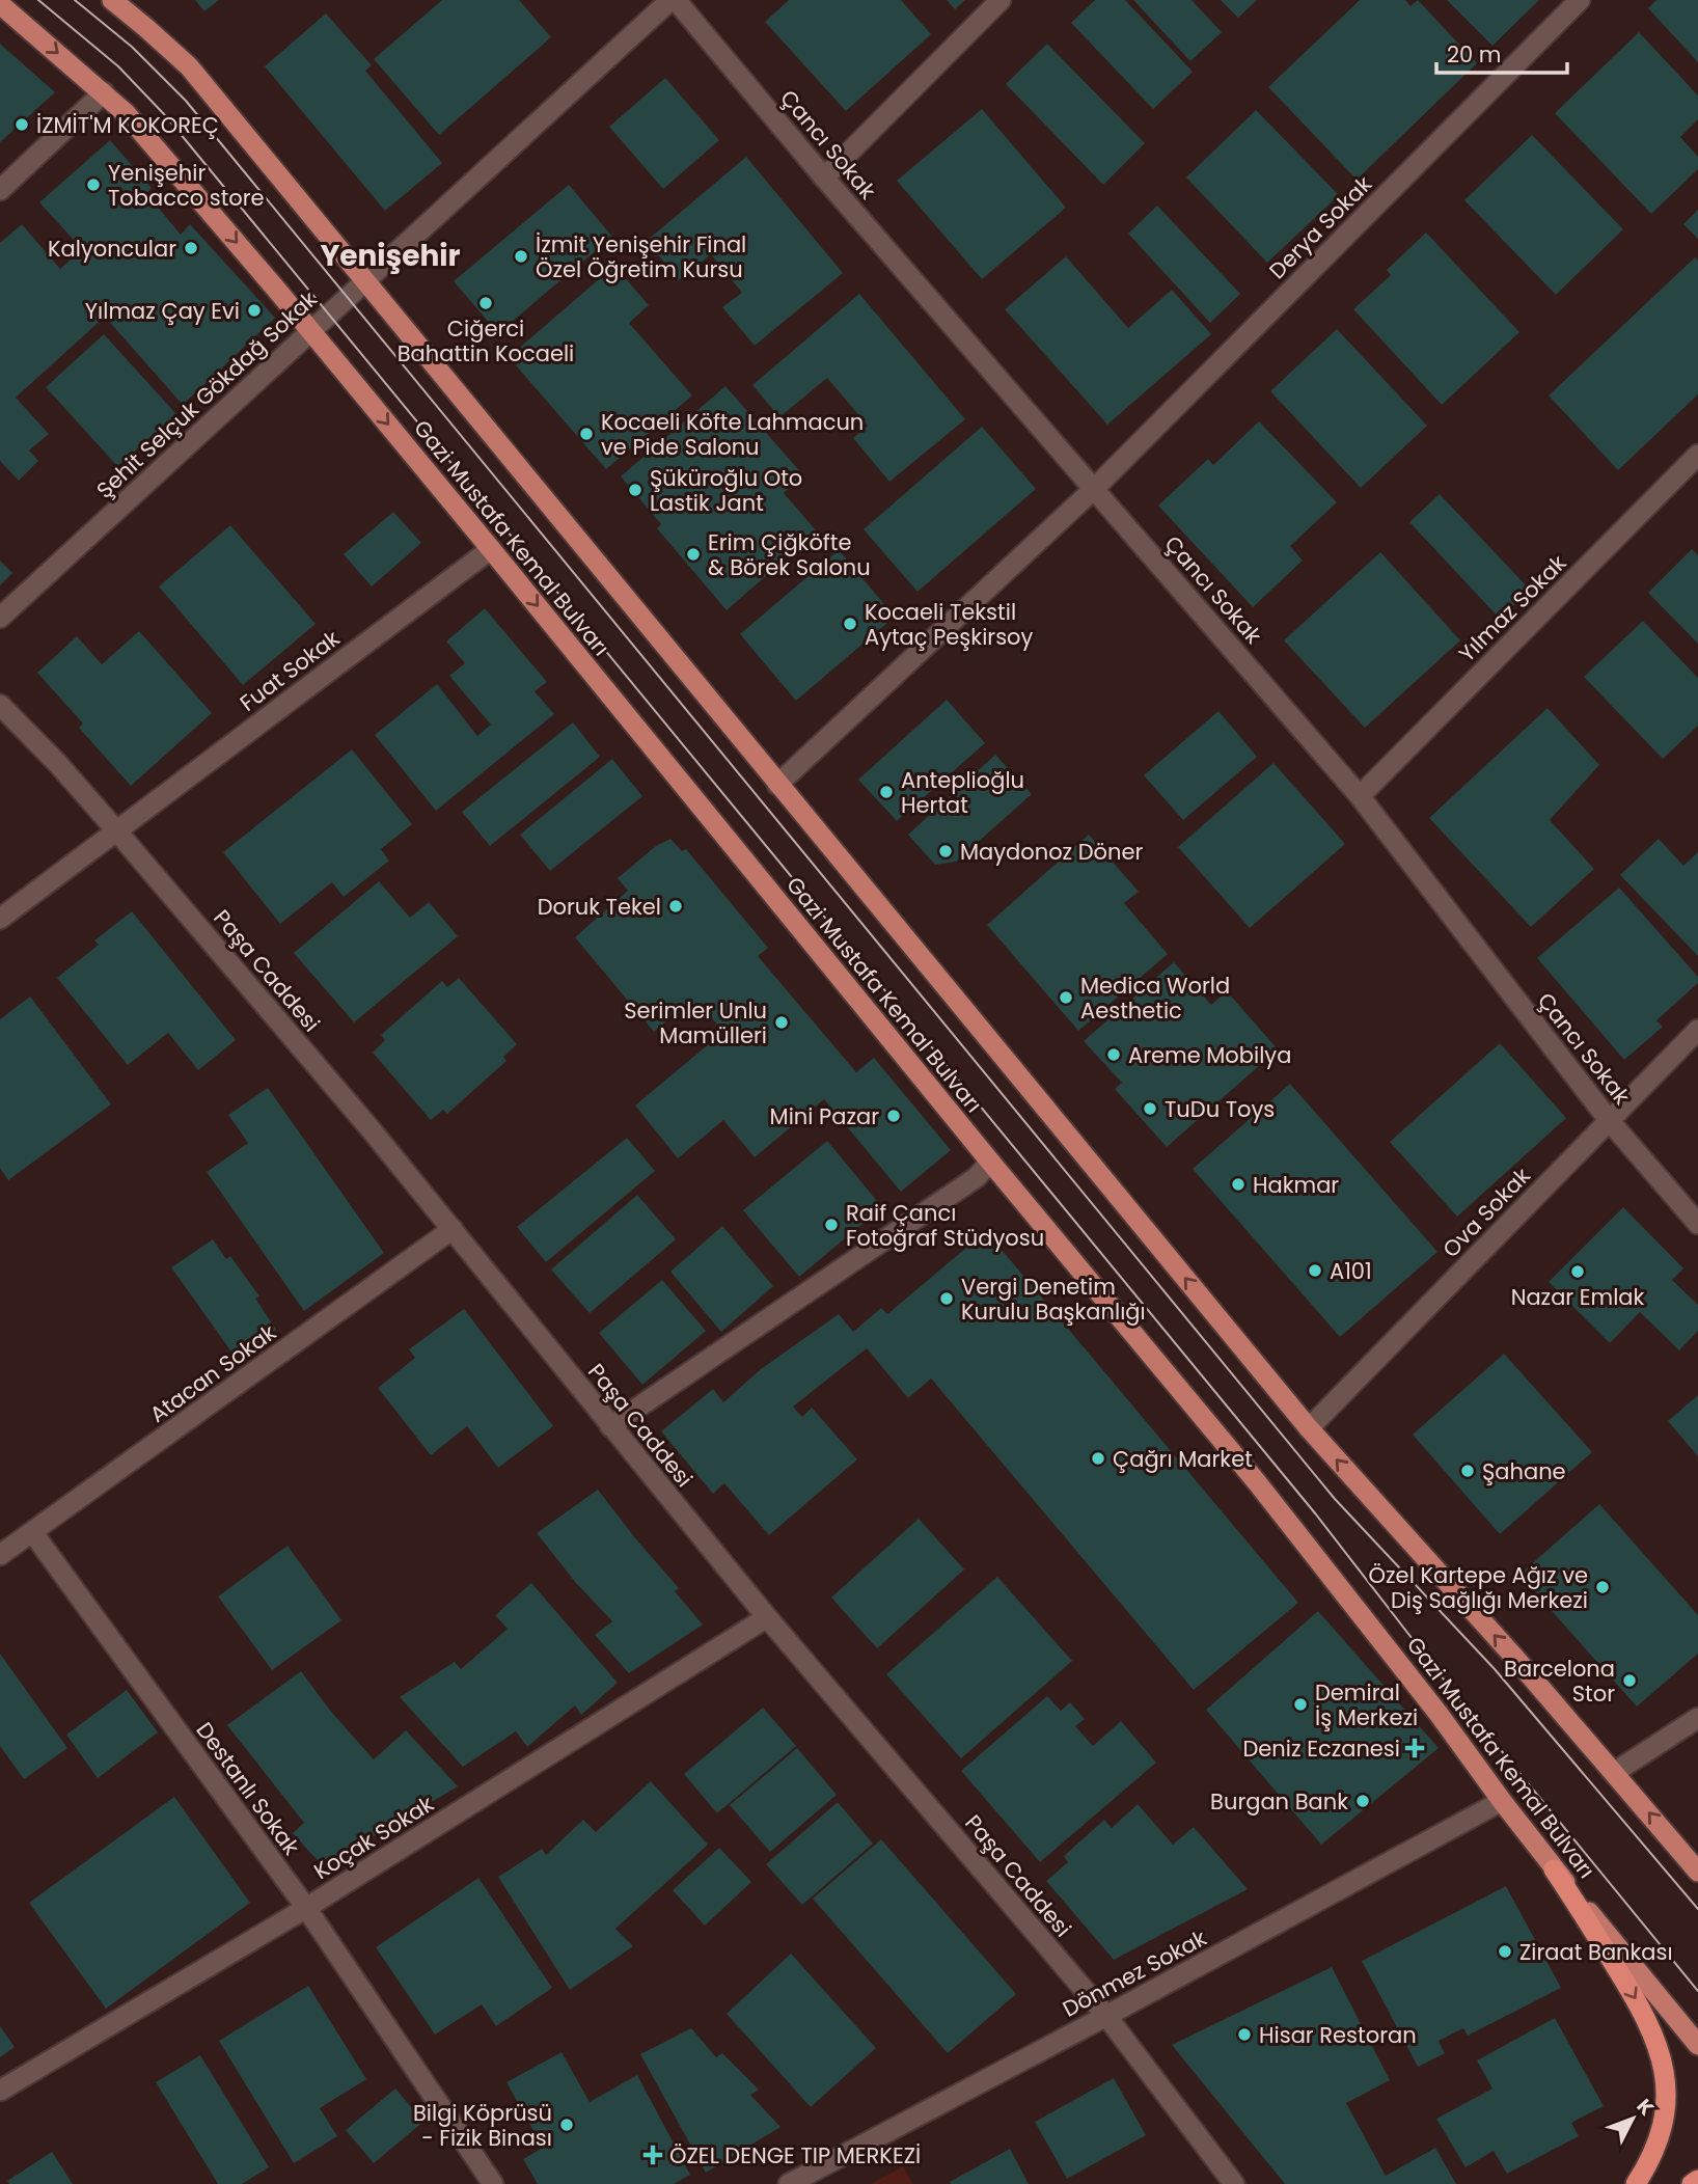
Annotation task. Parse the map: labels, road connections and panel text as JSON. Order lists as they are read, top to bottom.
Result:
{
  "streets": {
    "main road": ["Gazi Mustafa Kemal Bulvarı"],
    "street": [
      "Çancı Sokak",
      "Derya Sokak",
      "Şehit Selçuk Gökdağ Sokak",
      "Yılmaz Sokak",
      "Fuat Sokak",
      "Paşa Caddesi",
      "Ova Sokak",
      "Atacan Sokak",
      "Destanlı Sokak",
      "Koçak Sokak",
      "Dönmez Sokak"
    ]
  },
  "crossings": [
    ["Çancı Sokak", "Derya Sokak"],
    ["Çancı Sokak", "Yılmaz Sokak"],
    ["Çancı Sokak", "Ova Sokak"],
    ["Şehit Selçuk Gökdağ Sokak", "Gazi Mustafa Kemal Bulvarı"],
    ["Gazi Mustafa Kemal Bulvarı", "Fuat Sokak"],
    ["Gazi Mustafa Kemal Bulvarı", "Dönmez Sokak"],
    ["Fuat Sokak", "Paşa Caddesi"],
    ["Paşa Caddesi", "Atacan Sokak"],
    ["Paşa Caddesi", "Koçak Sokak"],
    ["Paşa Caddesi", "Dönmez Sokak"],
    ["Atacan Sokak", "Destanlı Sokak"],
    ["Destanlı Sokak", "Koçak Sokak"]
  ],
  "districts": ["Yenişehir"],
  "places": {
    "other": [
      "İZMİT'M KOKOREÇ",
      "Yenişehir Tobacco store",
      "Kalyoncular",
      "İzmit Yenişehir Final Özel Öğretim Kursu",
      "Ciğerci Bahattin Kocaeli",
      "Yılmaz Çay Evi",
      "Kocaeli Köfte Lahmacun ve Pide Salonu",
      "Şüküroğlu Oto Lastik Jant",
      "Erim Çiğköfte & Börek Salonu",
      "Kocaeli Tekstil Aytaç Peşkirsoy",
      "Anteplioğlu Hertat",
      "Maydonoz Döner",
      "Doruk Tekel",
      "Medica World Aesthetic",
      "Serimler Unlu Mamülleri",
      "Areme Mobilya",
      "TuDu Toys",
      "Mini Pazar",
      "Hakmar",
      "Raif Çancı Fotoğraf Stüdyosu",
      "A101",
      "Nazar Emlak",
      "Vergi Denetim Kurulu Başkanlığı",
      "Çağrı Market",
      "Şahane",
      "Özel Kartepe Ağız ve Diş Sağlığı Merkezi",
      "Barcelona Stor",
      "Demiral İş Merkezi",
      "Burgan Bank",
      "Ziraat Bankası",
      "Hisar Restoran",
      "Bilgi Köprüsü - Fizik Binası"
    ],
    "health": ["Deniz Eczanesi", "ÖZEL DENGE TIP MERKEZİ"]
  },
  "scale_bar": "20 m",
  "north": "top right"
}
